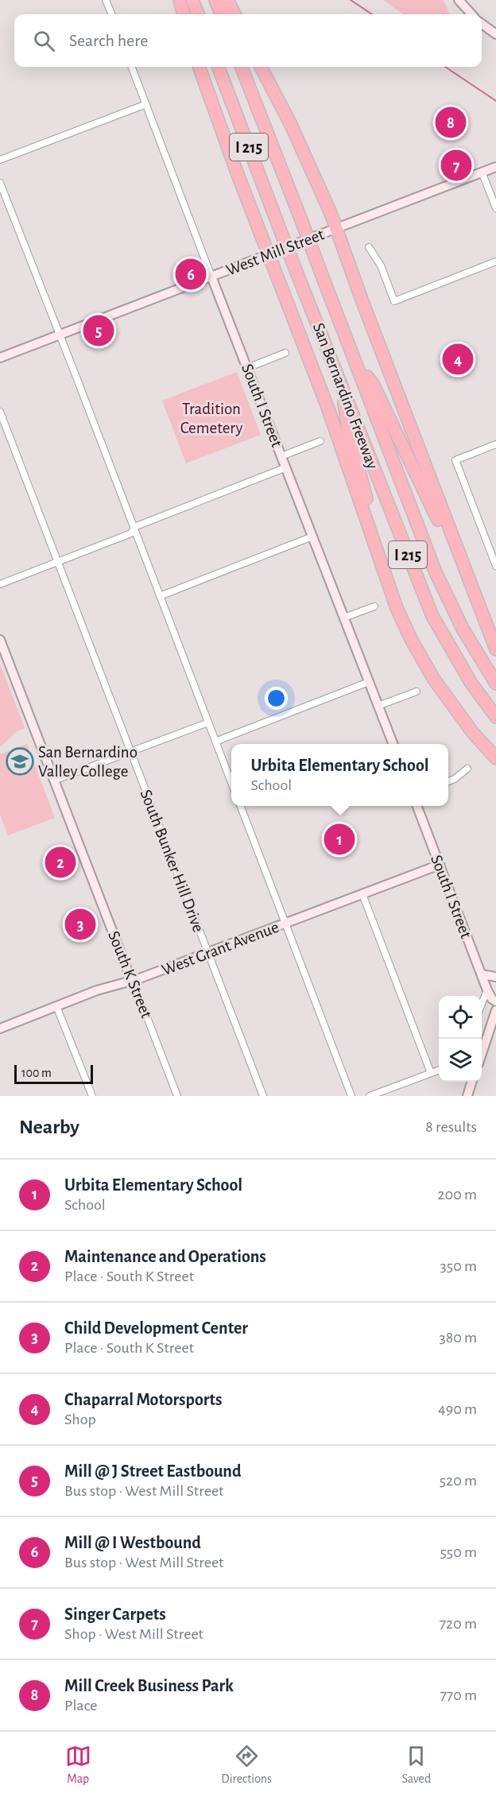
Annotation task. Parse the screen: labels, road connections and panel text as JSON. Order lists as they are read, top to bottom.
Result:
{
  "streets": {
    "highway": ["I 215", "San Bernardino Freeway"],
    "street": [
      "West Mill Street",
      "South I Street",
      "South Bunker Hill Drive",
      "West Grant Avenue",
      "South K Street"
    ]
  },
  "crossings": [
    ["West Mill Street", "South I Street"],
    ["South I Street", "West Grant Avenue"],
    ["South Bunker Hill Drive", "West Grant Avenue"],
    ["West Grant Avenue", "South K Street"]
  ],
  "parks": ["Tradition Cemetery"],
  "places": {
    "school or university": ["San Bernardino Valley College"]
  },
  "scale_bar": "100 m",
  "page": {
    "search": "Search here",
    "pins": [
      "8",
      "7",
      "6",
      "5",
      "4",
      "1",
      "2",
      "3"
    ],
    "popup": ["Urbita Elementary School", "School"],
    "scale": "100 m",
    "heading": ["Nearby", "8 results"],
    "list": [
      {
        "mark": "1",
        "name": "Urbita Elementary School",
        "note": "School",
        "value": "200 m"
      },
      {
        "mark": "2",
        "name": "Maintenance and Operations",
        "note": "Place · South K Street",
        "value": "350 m"
      },
      {
        "mark": "3",
        "name": "Child Development Center",
        "note": "Place · South K Street",
        "value": "380 m"
      },
      {
        "mark": "4",
        "name": "Chaparral Motorsports",
        "note": "Shop",
        "value": "490 m"
      },
      {
        "mark": "5",
        "name": "Mill @ J Street Eastbound",
        "note": "Bus stop · West Mill Street",
        "value": "520 m"
      },
      {
        "mark": "6",
        "name": "Mill @ I Westbound",
        "note": "Bus stop · West Mill Street",
        "value": "550 m"
      },
      {
        "mark": "7",
        "name": "Singer Carpets",
        "note": "Shop · West Mill Street",
        "value": "720 m"
      },
      {
        "mark": "8",
        "name": "Mill Creek Business Park",
        "note": "Place",
        "value": "770 m"
      }
    ],
    "nav": ["Map", "Directions", "Saved"]
  }
}
